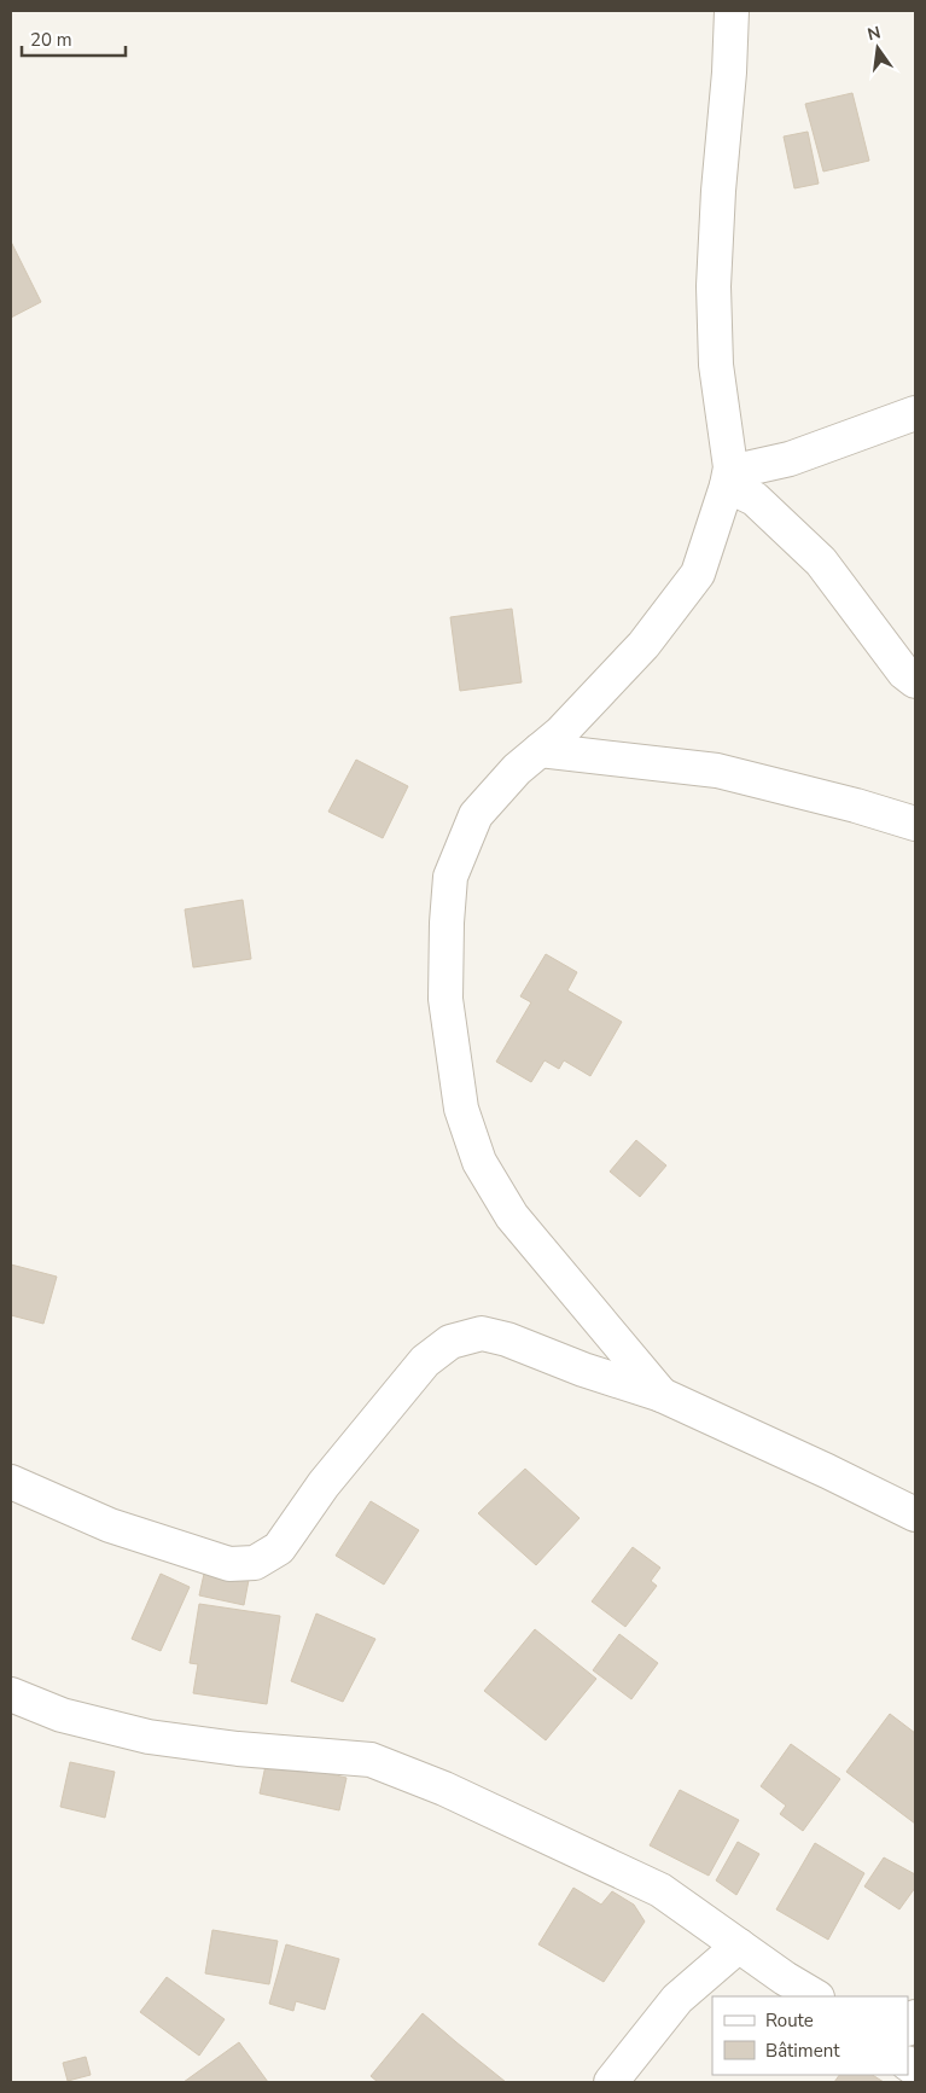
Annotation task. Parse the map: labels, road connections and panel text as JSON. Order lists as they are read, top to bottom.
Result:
{
  "legend": ["Route", "Bâtiment"],
  "scale_bar": "20 m",
  "north": "top"
}
